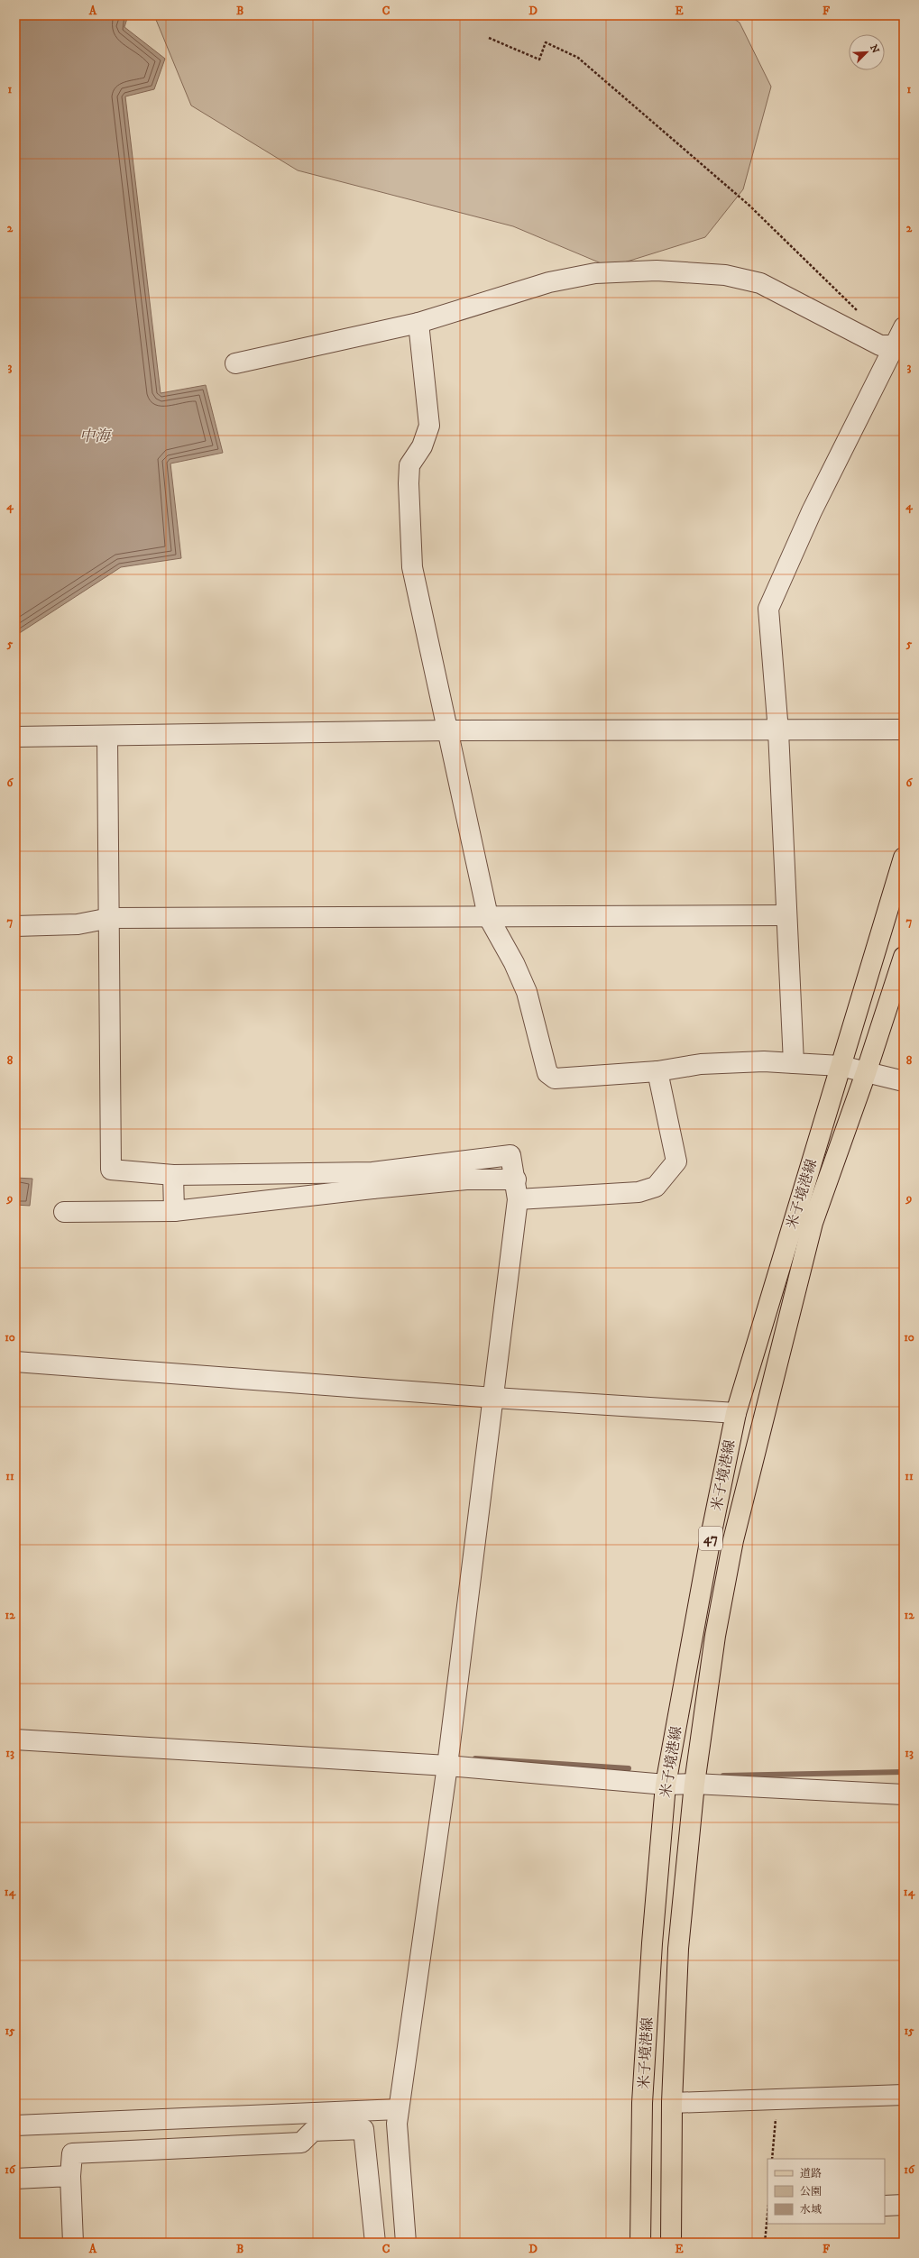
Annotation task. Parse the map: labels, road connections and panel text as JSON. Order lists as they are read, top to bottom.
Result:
{
  "streets": {
    "main road": ["米子境港線", "47"]
  },
  "water": ["中海"],
  "legend": ["道路", "公園", "水域"],
  "north": "top right",
  "grid": {
    "columns": [
      "A",
      "B",
      "C",
      "D",
      "E",
      "F"
    ],
    "rows": [
      "1",
      "2",
      "3",
      "4",
      "5",
      "6",
      "7",
      "8",
      "9",
      "10",
      "11",
      "12",
      "13",
      "14",
      "15",
      "16"
    ]
  }
}
